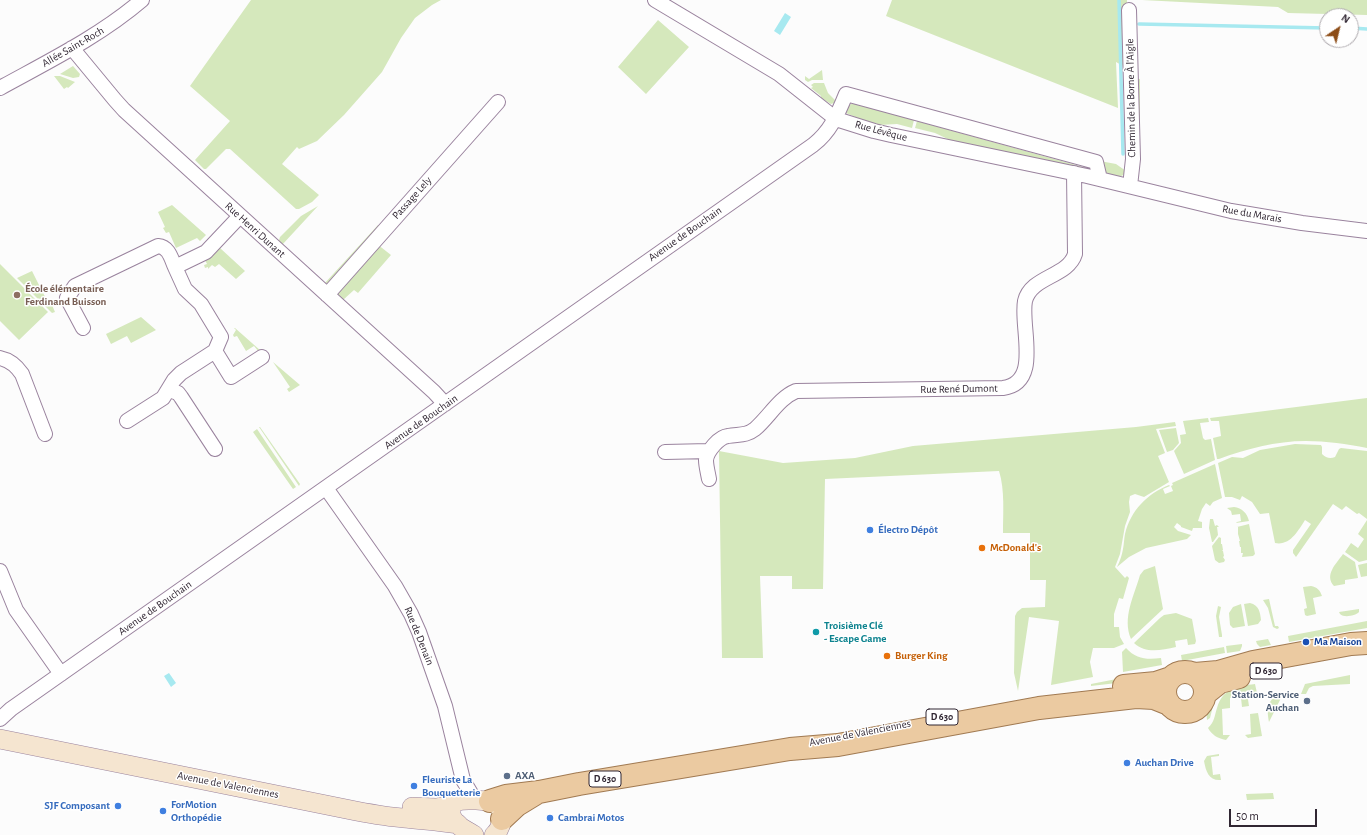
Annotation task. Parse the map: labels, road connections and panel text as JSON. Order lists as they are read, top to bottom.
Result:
{
  "streets": {
    "main road": ["D 630", "Avenue de Valenciennes"],
    "street": [
      "Allée Saint-Roch",
      "Chemin de la Borne À l'Aigle",
      "Rue Lévêque",
      "Passage Lely",
      "Rue du Marais",
      "Rue Henri Dunant",
      "Avenue de Bouchain",
      "Rue René Dumont",
      "Rue de Denain"
    ]
  },
  "crossings": [
    ["Allée Saint-Roch", "Rue Henri Dunant"],
    ["Chemin de la Borne À l'Aigle", "Rue Lévêque"],
    ["Chemin de la Borne À l'Aigle", "Rue du Marais"],
    ["Rue Lévêque", "Rue du Marais"],
    ["Rue Lévêque", "Avenue de Bouchain"],
    ["Rue Lévêque", "Rue René Dumont"],
    ["Passage Lely", "Rue Henri Dunant"],
    ["Rue Henri Dunant", "Avenue de Bouchain"],
    ["Avenue de Bouchain", "Rue de Denain"],
    ["Rue de Denain", "Avenue de Valenciennes"],
    ["D 630", "Avenue de Valenciennes"]
  ],
  "places": [
    "École élémentaire Ferdinand Buisson",
    "Électro Dépôt",
    "McDonald's",
    "Troisième Clé - Escape Game",
    "Ma Maison",
    "Burger King",
    "Station-Service Auchan",
    "Auchan Drive",
    "AXA",
    "Fleuriste La Bouquetterie",
    "SJF Composant",
    "ForMotion Orthopédie",
    "Cambrai Motos"
  ],
  "scale_bar": "50 m",
  "north": "top right"
}
